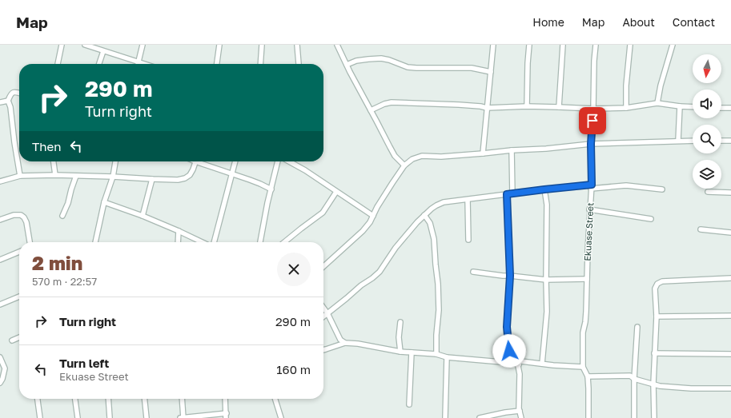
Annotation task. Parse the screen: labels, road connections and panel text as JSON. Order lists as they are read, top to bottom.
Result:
{
  "streets": {
    "street": ["Ekuase Street"]
  },
  "north": "bottom",
  "page": {
    "header": "Map",
    "nav": [
      "Home",
      "Map",
      "About",
      "Contact"
    ],
    "turn": ["290 m", "Turn right"],
    "then": "Then",
    "heading": ["2 min", "570 m · 22:57"],
    "list": [
      {
        "name": "Turn right",
        "value": "290 m"
      },
      {
        "name": "Turn left",
        "note": "Ekuase Street",
        "value": "160 m"
      }
    ]
  }
}
